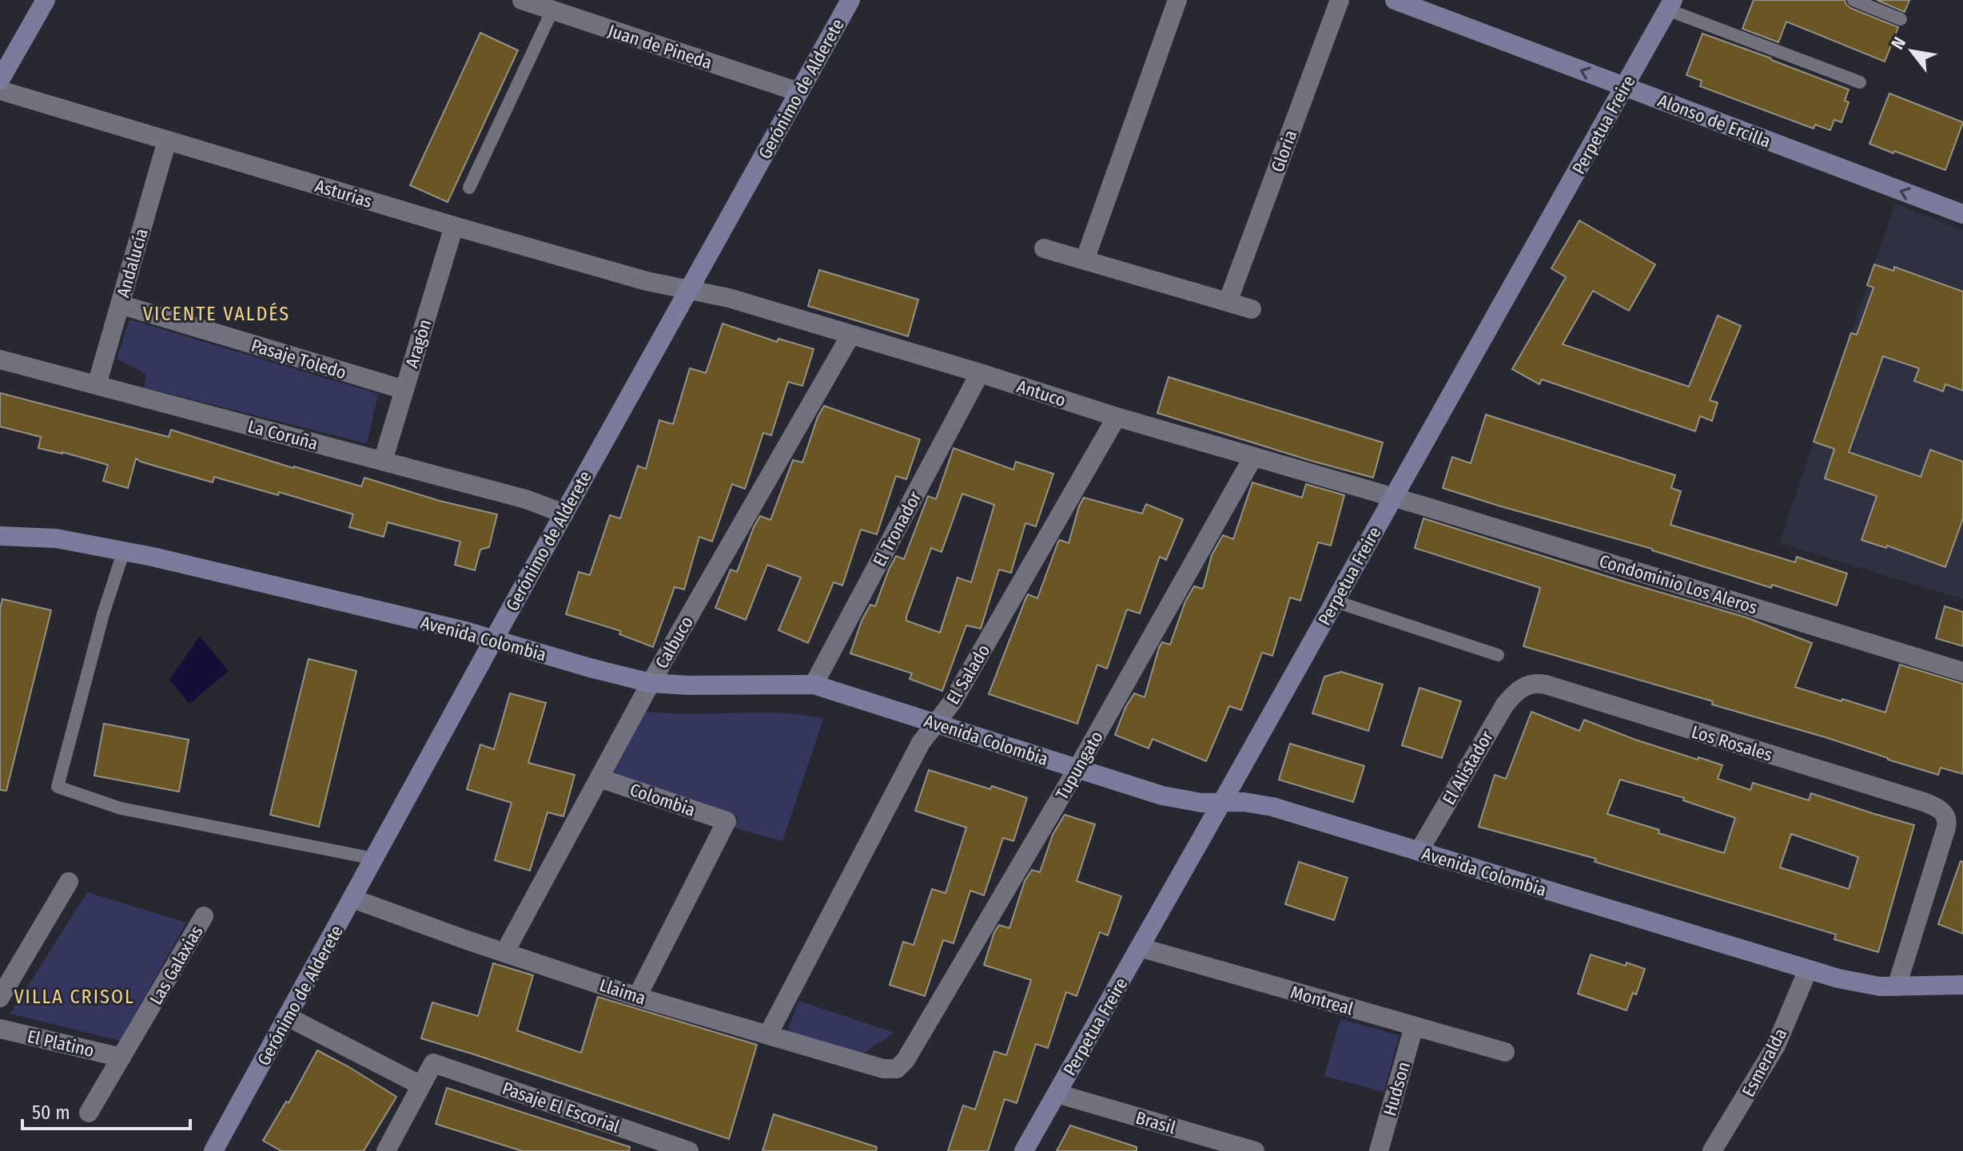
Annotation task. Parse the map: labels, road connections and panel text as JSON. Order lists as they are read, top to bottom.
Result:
{
  "streets": {
    "street": [
      "Juan de Pineda",
      "Gerónimo de Alderete",
      "Alonso de Ercilla",
      "Perpetua Freire",
      "Gloria",
      "Asturias",
      "Andalucía",
      "Aragòn",
      "Pasaje Toledo",
      "Antuco",
      "La Coruña",
      "El Tronador",
      "Condominio Los Aleros",
      "Avenida Colombia",
      "Calbuco",
      "El Salado",
      "Los Rosales",
      "Tupungato",
      "El Alistador",
      "Colombia",
      "Las Galaxias",
      "Llaima",
      "Montreal",
      "El Platino",
      "Esmeralda",
      "Hudson",
      "Pasaje El Escorial",
      "Brasil"
    ]
  },
  "crossings": [
    ["Juan de Pineda", "Gerónimo de Alderete"],
    ["Gerónimo de Alderete", "Asturias"],
    ["Gerónimo de Alderete", "Antuco"],
    ["Gerónimo de Alderete", "La Coruña"],
    ["Gerónimo de Alderete", "Avenida Colombia"],
    ["Gerónimo de Alderete", "Llaima"],
    ["Alonso de Ercilla", "Perpetua Freire"],
    ["Perpetua Freire", "Antuco"],
    ["Perpetua Freire", "Condominio Los Aleros"],
    ["Perpetua Freire", "Avenida Colombia"],
    ["Perpetua Freire", "Montreal"],
    ["Perpetua Freire", "Brasil"],
    ["Asturias", "Andalucía"],
    ["Asturias", "Aragòn"],
    ["Asturias", "Antuco"],
    ["Andalucía", "Pasaje Toledo"],
    ["Andalucía", "La Coruña"],
    ["Aragòn", "Pasaje Toledo"],
    ["Aragòn", "La Coruña"],
    ["Antuco", "El Tronador"],
    ["Antuco", "Condominio Los Aleros"],
    ["Antuco", "Calbuco"],
    ["Antuco", "El Salado"],
    ["Antuco", "Tupungato"],
    ["El Tronador", "Avenida Colombia"],
    ["Avenida Colombia", "Calbuco"],
    ["Avenida Colombia", "El Salado"],
    ["Avenida Colombia", "Los Rosales"],
    ["Avenida Colombia", "Tupungato"],
    ["Avenida Colombia", "El Alistador"],
    ["Avenida Colombia", "Esmeralda"],
    ["Calbuco", "Colombia"],
    ["Calbuco", "Llaima"],
    ["El Salado", "Llaima"],
    ["Los Rosales", "El Alistador"],
    ["Tupungato", "Llaima"],
    ["Colombia", "Llaima"],
    ["Las Galaxias", "El Platino"],
    ["Montreal", "Hudson"]
  ],
  "one_way": ["Alonso de Ercilla"],
  "districts": ["VICENTE VALDÉS", "VILLA CRISOL"],
  "scale_bar": "50 m",
  "north": "top left"
}
